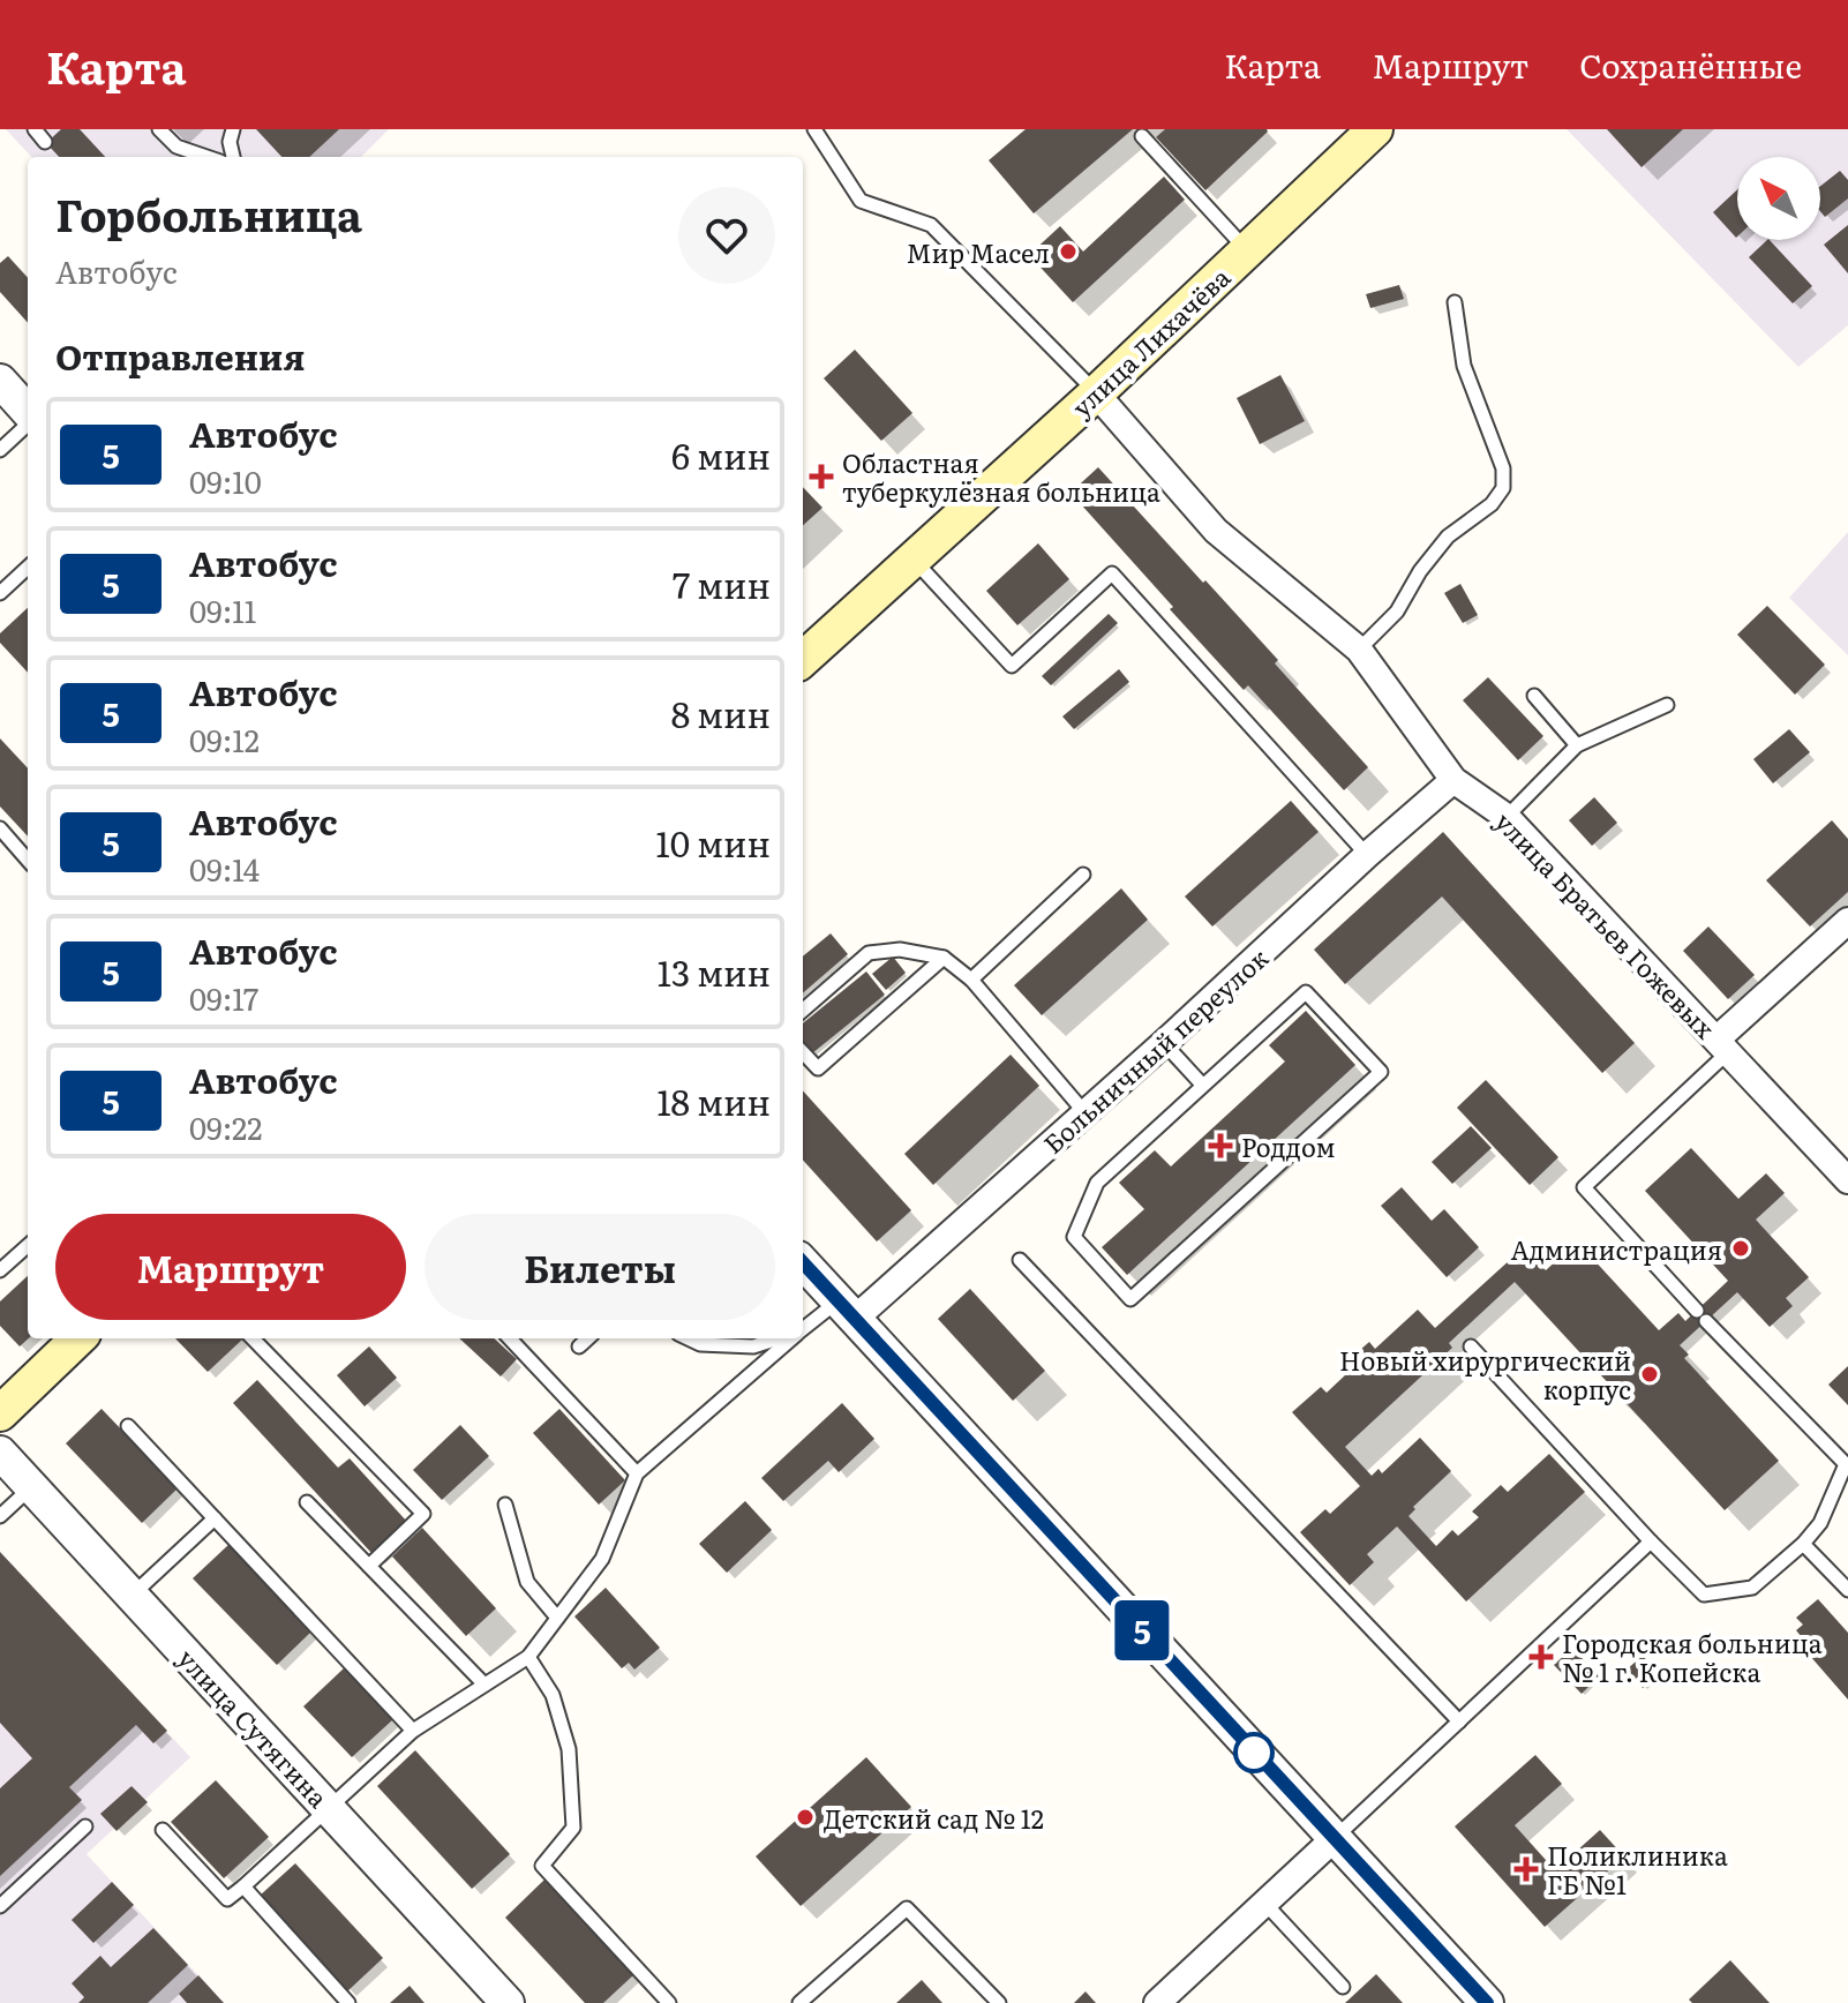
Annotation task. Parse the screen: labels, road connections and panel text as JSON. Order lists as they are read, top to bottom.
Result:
{
  "streets": {
    "main road": ["улица Лихачёва"],
    "street": ["улица Братьев Гожевых", "Больничный переулок", "улица Сутягина"]
  },
  "crossings": [
    ["улица Лихачёва", "улица Братьев Гожевых"],
    ["улица Братьев Гожевых", "Больничный переулок"]
  ],
  "places": {
    "other": [
      "Мир Масел",
      "Администрация",
      "Новый хирургический корпус",
      "Детский сад № 12"
    ],
    "health": [
      "Областная туберкулёзная больница",
      "Роддом",
      "Городская больница № 1 г. Копейска",
      "Поликлиника ГБ №1"
    ]
  },
  "lines": ["bus line 5"],
  "north": "top left",
  "page": {
    "header": "Карта",
    "nav": ["Карта", "Маршрут", "Сохранённые"],
    "on_map": "5",
    "heading": [
      ["Горбольница", "Автобус"],
      "Отправления"
    ],
    "list": [
      {
        "mark": "5",
        "name": "Автобус",
        "note": "09:10",
        "value": "6 мин"
      },
      {
        "mark": "5",
        "name": "Автобус",
        "note": "09:11",
        "value": "7 мин"
      },
      {
        "mark": "5",
        "name": "Автобус",
        "note": "09:12",
        "value": "8 мин"
      },
      {
        "mark": "5",
        "name": "Автобус",
        "note": "09:14",
        "value": "10 мин"
      },
      {
        "mark": "5",
        "name": "Автобус",
        "note": "09:17",
        "value": "13 мин"
      },
      {
        "mark": "5",
        "name": "Автобус",
        "note": "09:22",
        "value": "18 мин"
      }
    ],
    "buttons": ["Маршрут", "Билеты"]
  }
}
